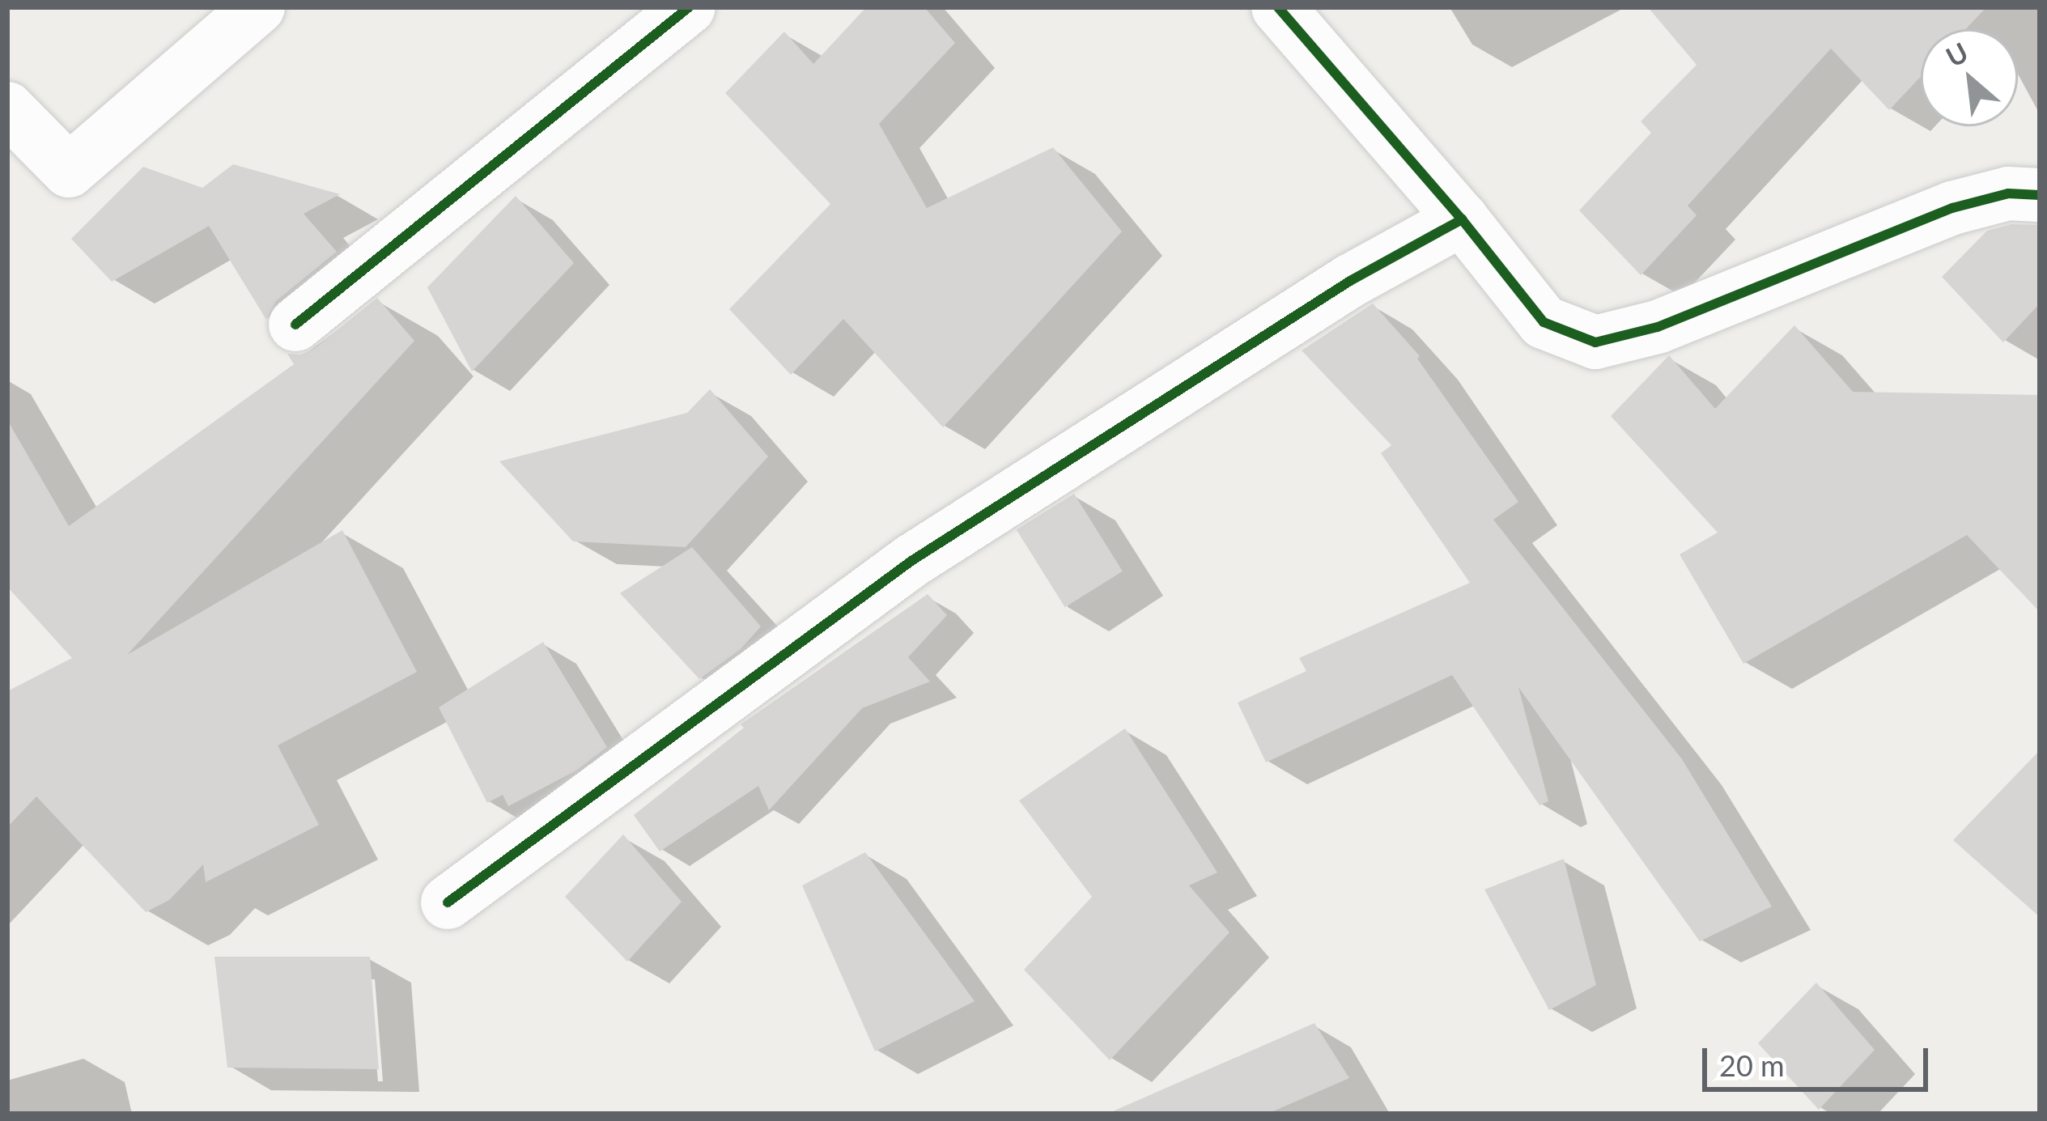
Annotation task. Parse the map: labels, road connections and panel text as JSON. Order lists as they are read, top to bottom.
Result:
{
  "scale_bar": "20 m",
  "north": "top left"
}
